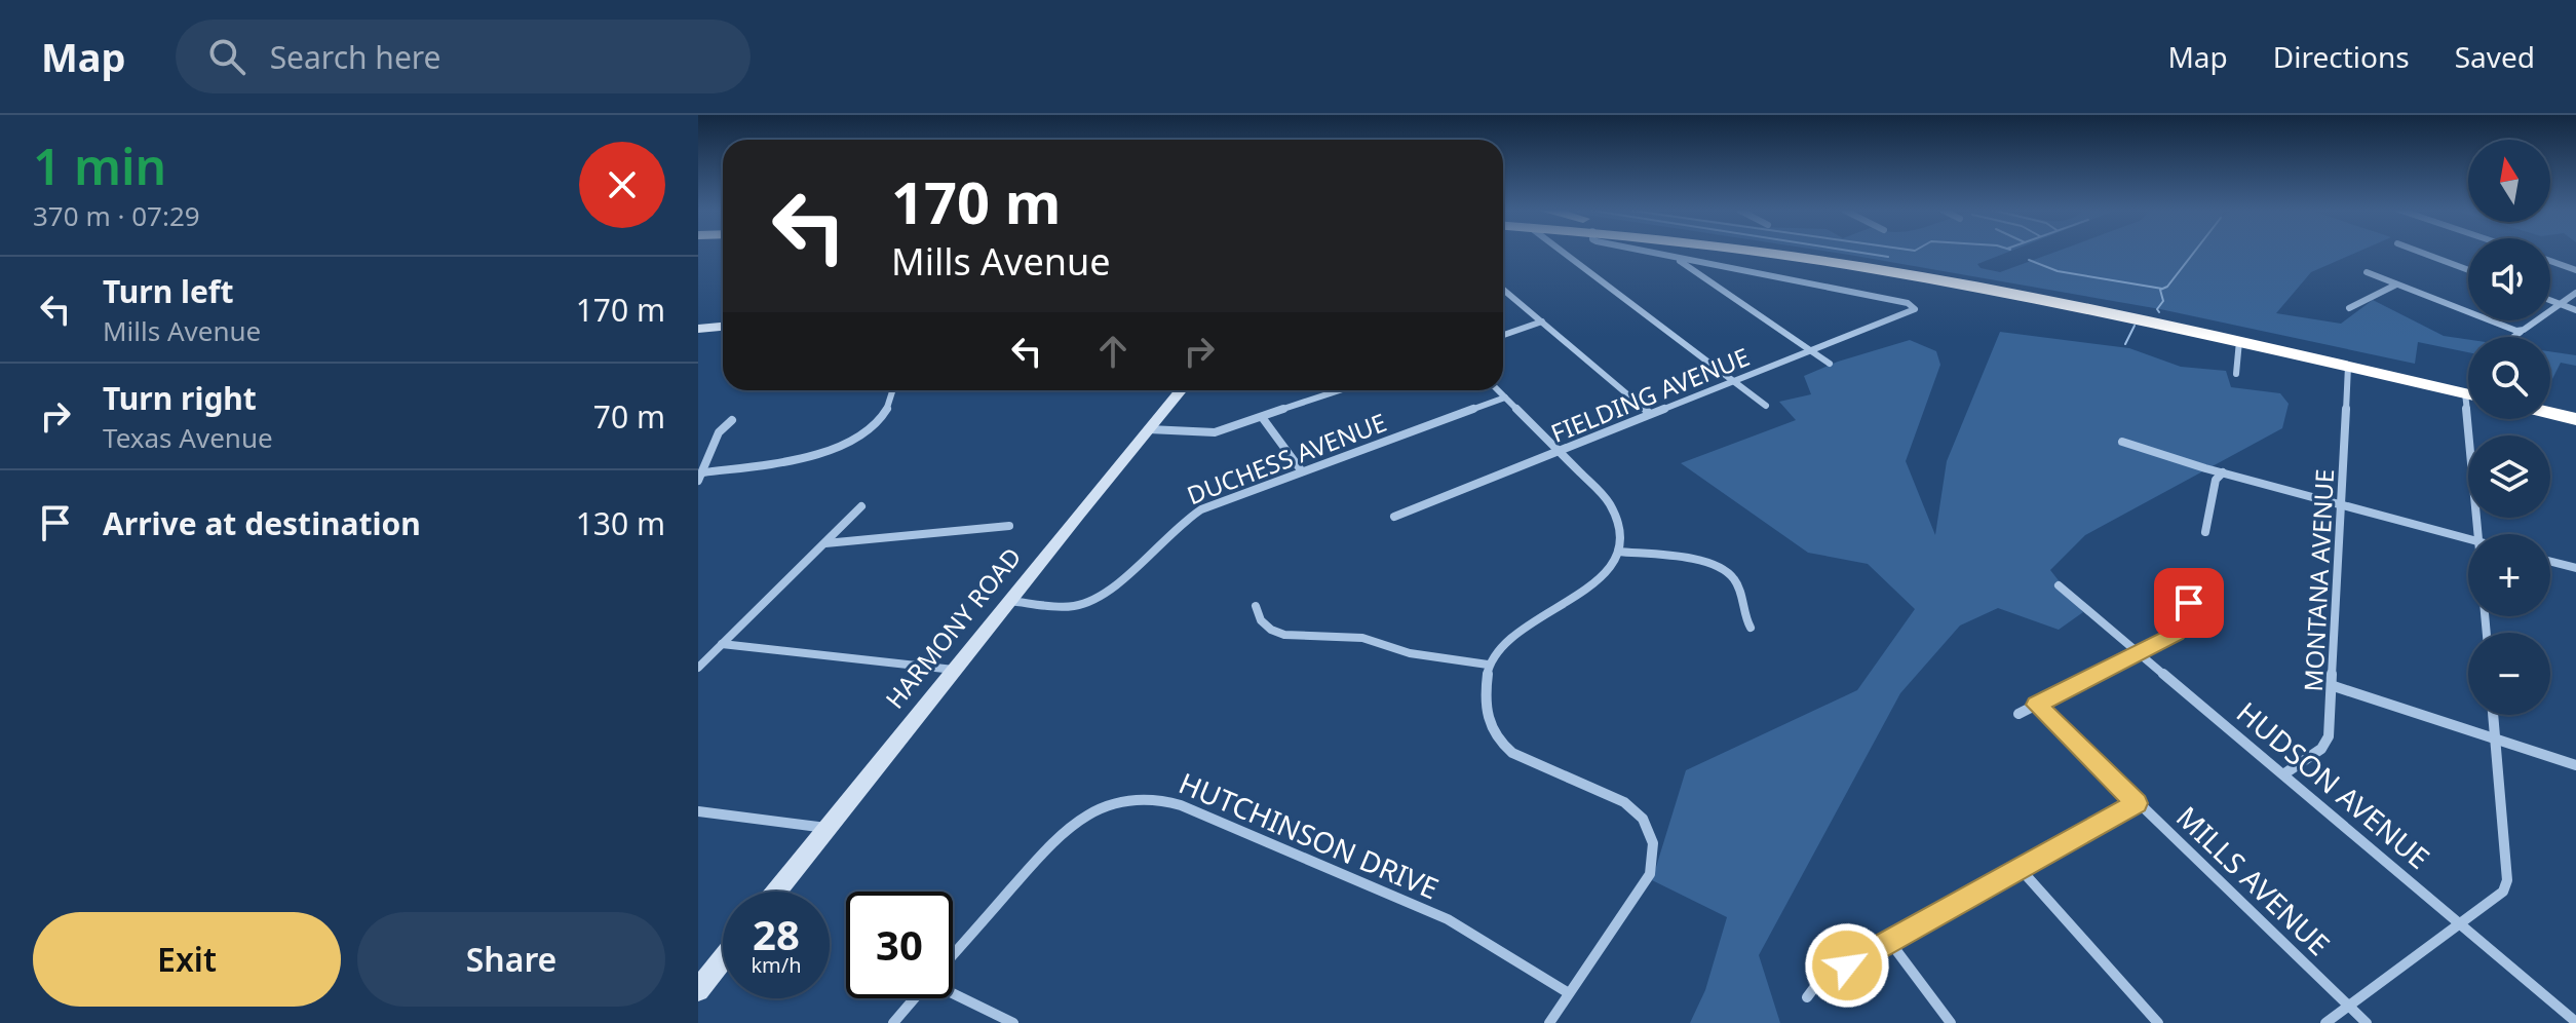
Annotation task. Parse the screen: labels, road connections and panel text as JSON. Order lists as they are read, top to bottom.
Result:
{
  "streets": {
    "street": [
      "FIELDING AVENUE",
      "DUCHESS AVENUE",
      "MONTANA AVENUE",
      "HARMONY ROAD",
      "HUDSON AVENUE",
      "HUTCHINSON DRIVE",
      "MILLS AVENUE"
    ]
  },
  "crossings": [
    ["DUCHESS AVENUE", "HARMONY ROAD"],
    ["MONTANA AVENUE", "HUDSON AVENUE"]
  ],
  "north": "top",
  "page": {
    "header": "Map",
    "search": "Search here",
    "nav": ["Map", "Directions", "Saved"],
    "heading": ["1 min", "370 m · 07:29"],
    "map_buttons": ["+", "−"],
    "turn": ["170 m", "Mills Avenue"],
    "list": [
      {
        "name": "Turn left",
        "note": "Mills Avenue",
        "value": "170 m"
      },
      {
        "name": "Turn right",
        "note": "Texas Avenue",
        "value": "70 m"
      },
      {
        "name": "Arrive at destination",
        "value": "130 m"
      }
    ],
    "speed": "28 km/h",
    "limit": "30",
    "buttons": ["Exit", "Share"]
  }
}
